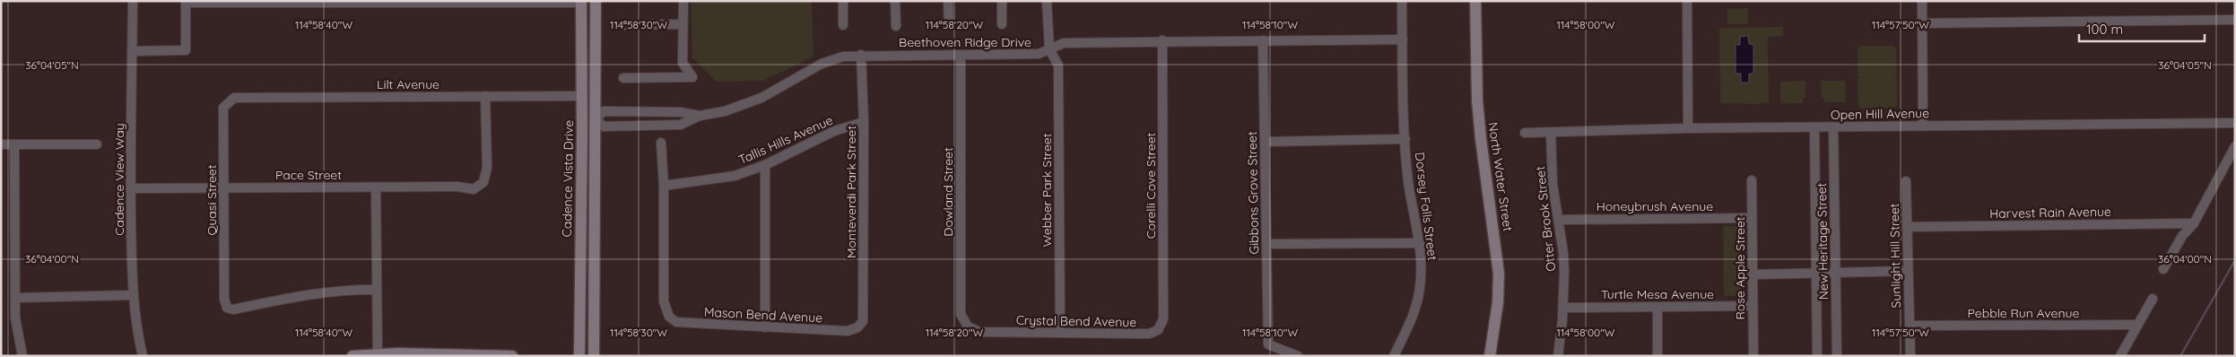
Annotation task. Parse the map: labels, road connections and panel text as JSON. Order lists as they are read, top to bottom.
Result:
{
  "streets": {
    "street": [
      "Beethoven Ridge Drive",
      "Lilt Avenue",
      "Open Hill Avenue",
      "Tallis Hills Avenue",
      "Pace Street",
      "North Water Street",
      "Cadence Vista Drive",
      "Cadence View Way",
      "Corelli Cove Street",
      "Webber Park Street",
      "Monteverdi Park Street",
      "Dowland Street",
      "Gibbons Grove Street",
      "Quasi Street",
      "Dorsey Falls Street",
      "Honeybrush Avenue",
      "Harvest Rain Avenue",
      "Otter Brook Street",
      "New Heritage Street",
      "Sunlight Hill Street",
      "Rose Apple Street",
      "Turtle Mesa Avenue",
      "Pebble Run Avenue",
      "Mason Bend Avenue",
      "Crystal Bend Avenue"
    ]
  },
  "crossings": [
    ["Beethoven Ridge Drive", "Corelli Cove Street"],
    ["Beethoven Ridge Drive", "Webber Park Street"],
    ["Beethoven Ridge Drive", "Monteverdi Park Street"],
    ["Beethoven Ridge Drive", "Dowland Street"],
    ["Beethoven Ridge Drive", "Gibbons Grove Street"],
    ["Beethoven Ridge Drive", "Dorsey Falls Street"],
    ["Lilt Avenue", "Pace Street"],
    ["Lilt Avenue", "Cadence Vista Drive"],
    ["Lilt Avenue", "Quasi Street"],
    ["Open Hill Avenue", "Otter Brook Street"],
    ["Open Hill Avenue", "New Heritage Street"],
    ["Tallis Hills Avenue", "Monteverdi Park Street"],
    ["Tallis Hills Avenue", "Mason Bend Avenue"],
    ["Pace Street", "Cadence View Way"],
    ["Pace Street", "Quasi Street"],
    ["Corelli Cove Street", "Crystal Bend Avenue"],
    ["Webber Park Street", "Crystal Bend Avenue"],
    ["Monteverdi Park Street", "Mason Bend Avenue"],
    ["Dowland Street", "Crystal Bend Avenue"],
    ["Honeybrush Avenue", "Otter Brook Street"],
    ["Honeybrush Avenue", "Rose Apple Street"],
    ["Harvest Rain Avenue", "Sunlight Hill Street"],
    ["Otter Brook Street", "Turtle Mesa Avenue"],
    ["Sunlight Hill Street", "Pebble Run Avenue"],
    ["Rose Apple Street", "Turtle Mesa Avenue"]
  ],
  "scale_bar": "100 m",
  "coordinates": [
    "114°58'40\"W",
    "114°58'30\"W",
    "114°58'20\"W",
    "114°58'10\"W",
    "114°58'00\"W",
    "114°57'50\"W",
    "36°04'05\"N",
    "36°04'00\"N"
  ]
}
